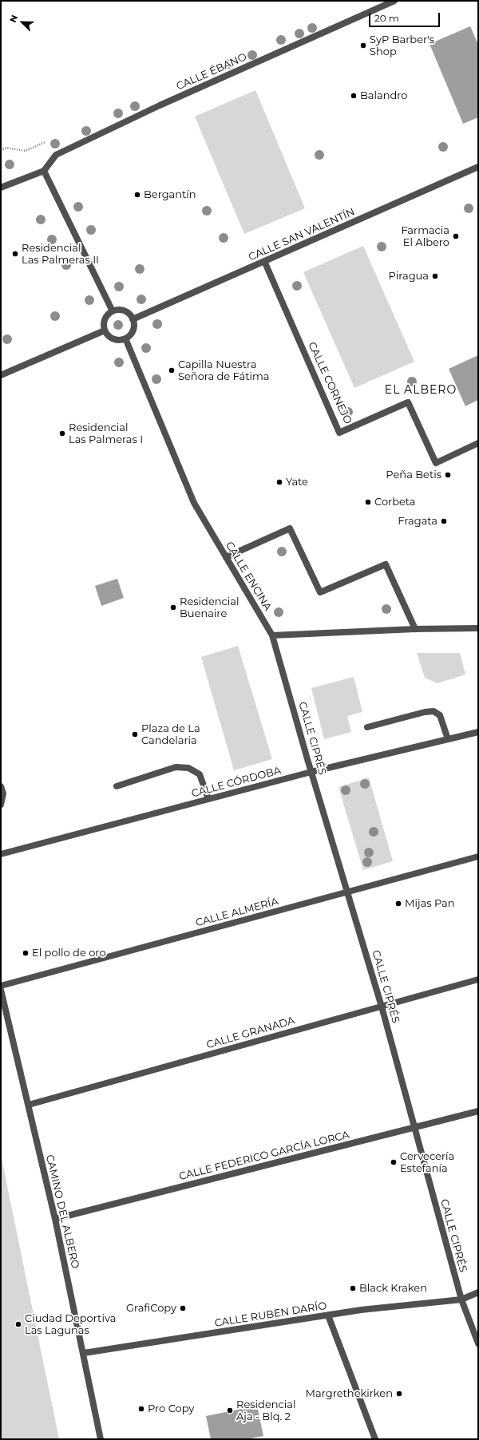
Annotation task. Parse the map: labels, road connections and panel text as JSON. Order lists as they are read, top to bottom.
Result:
{
  "streets": {
    "street": [
      "CALLE ÉBANO",
      "CALLE SAN VALENTÍN",
      "CALLE CORNEJO",
      "CALLE ENCINA",
      "CALLE CIPRÉS",
      "CALLE CÓRDOBA",
      "CALLE ALMERÍA",
      "CALLE GRANADA",
      "CALLE FEDERICO GARCÍA LORCA",
      "CAMINO DEL ALBERO",
      "CALLE RUBEN DARÍO"
    ]
  },
  "crossings": [
    ["CALLE SAN VALENTÍN", "CALLE CORNEJO"],
    ["CALLE SAN VALENTÍN", "CALLE ENCINA"],
    ["CALLE ENCINA", "CALLE CIPRÉS"],
    ["CALLE CIPRÉS", "CALLE CÓRDOBA"],
    ["CALLE CIPRÉS", "CALLE ALMERÍA"],
    ["CALLE CIPRÉS", "CALLE GRANADA"],
    ["CALLE CIPRÉS", "CALLE FEDERICO GARCÍA LORCA"],
    ["CALLE CIPRÉS", "CALLE RUBEN DARÍO"],
    ["CALLE GRANADA", "CAMINO DEL ALBERO"],
    ["CALLE FEDERICO GARCÍA LORCA", "CAMINO DEL ALBERO"],
    ["CAMINO DEL ALBERO", "CALLE RUBEN DARÍO"]
  ],
  "districts": ["EL ALBERO"],
  "places": [
    "SyP Barber's Shop",
    "Balandro",
    "Bergantín",
    "Farmacia El Albero",
    "Residencial Las Palmeras II",
    "Piragua",
    "Capilla Nuestra Señora de Fátima",
    "Residencial Las Palmeras I",
    "Peña Betis",
    "Yate",
    "Corbeta",
    "Fragata",
    "Residencial Buenaire",
    "Plaza de La Candelaria",
    "Mijas Pan",
    "El pollo de oro",
    "Cervecería Estefanía",
    "Black Kraken",
    "GrafiCopy",
    "Ciudad Deportiva Las Lagunas",
    "Margrethekirken",
    "Pro Copy",
    "Residencial Aja - Blq. 2"
  ],
  "scale_bar": "20 m",
  "north": "top left"
}
